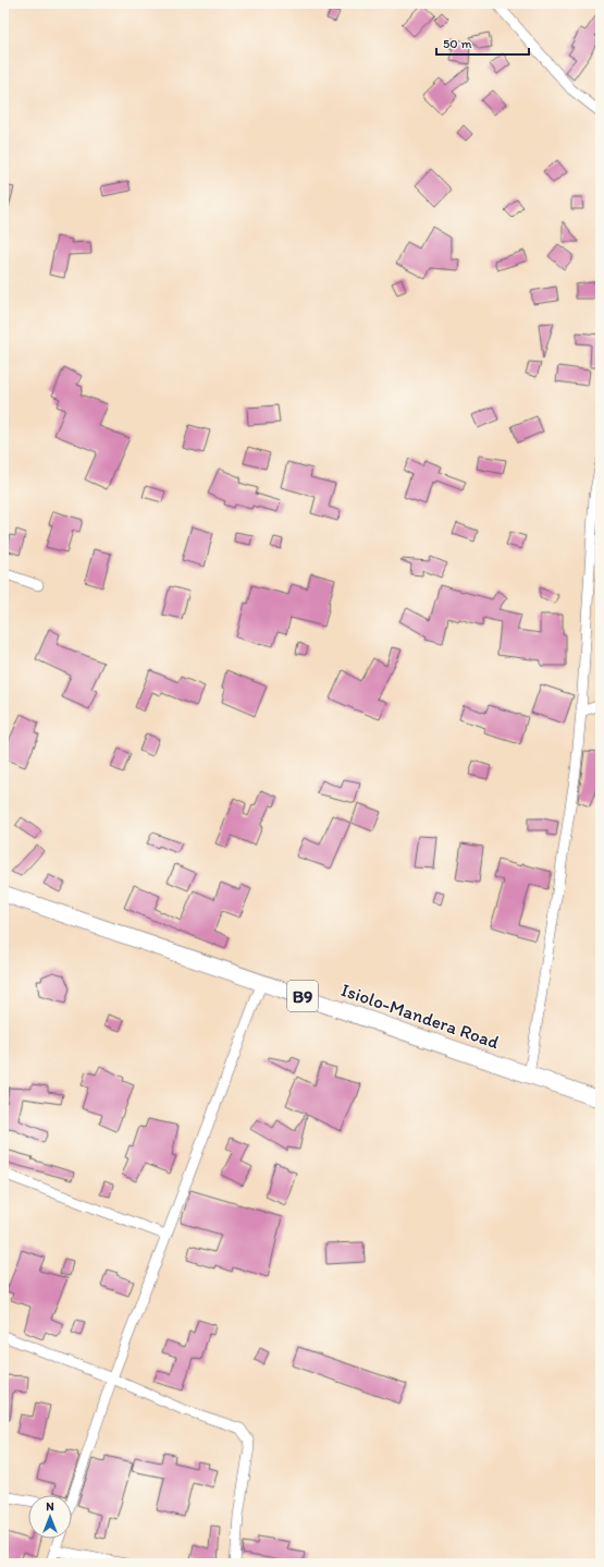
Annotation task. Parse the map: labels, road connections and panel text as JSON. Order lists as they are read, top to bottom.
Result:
{
  "streets": {
    "highway": ["B9", "Isiolo-Mandera Road"]
  },
  "scale_bar": "50 m",
  "north": "top"
}
